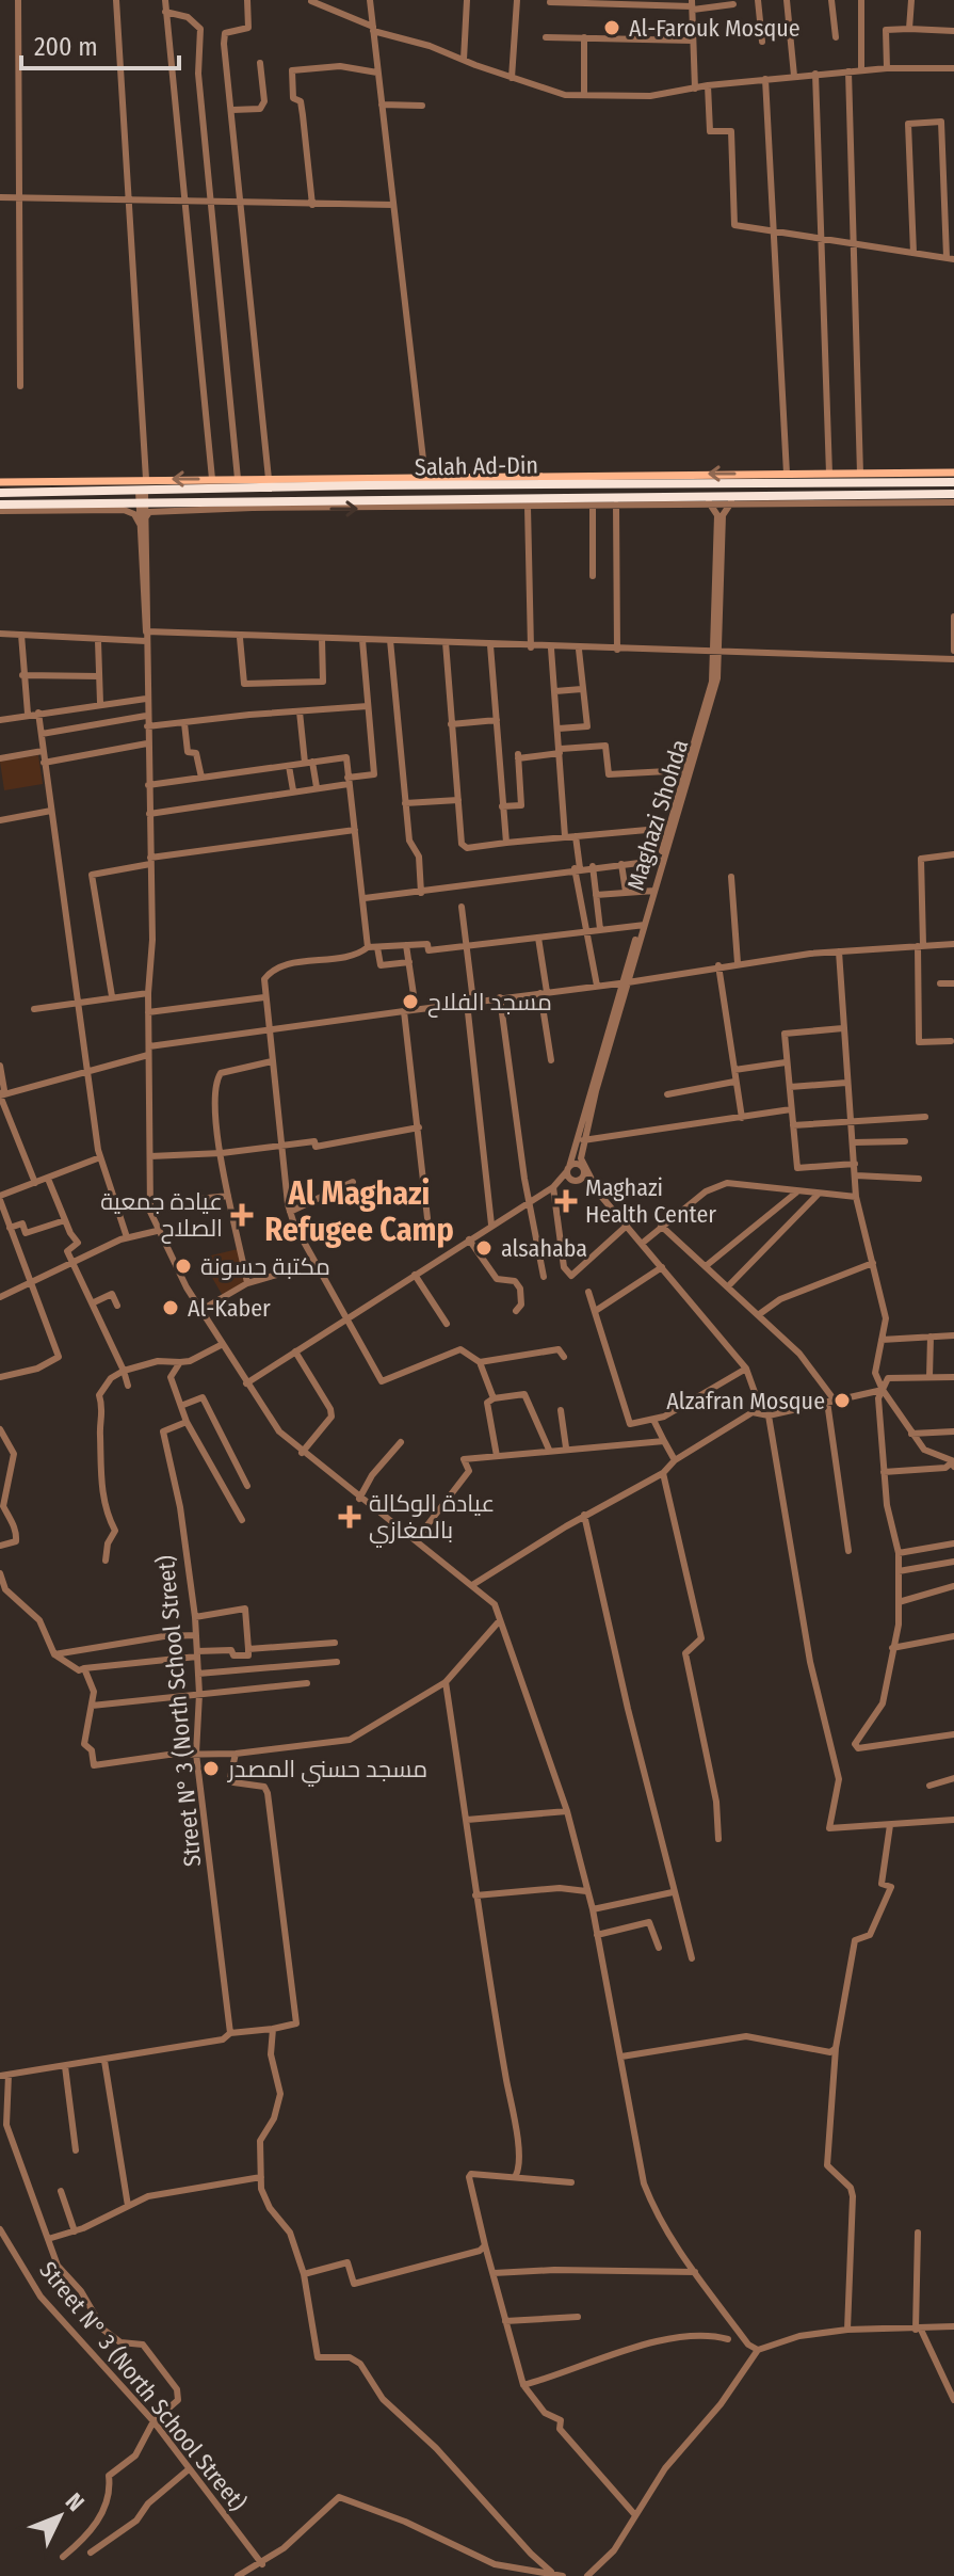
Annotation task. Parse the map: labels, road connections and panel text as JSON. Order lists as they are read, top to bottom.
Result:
{
  "streets": {
    "highway": ["Salah Ad-Din"],
    "street": ["Maghazi Shohda", "Street N° 3 (North School Street)"]
  },
  "crossings": [
    ["Salah Ad-Din", "Maghazi Shohda"]
  ],
  "districts": ["Al Maghazi Refugee Camp"],
  "places": {
    "other": [
      "Al-Farouk Mosque",
      "مسجد الفلاح",
      "alsahaba",
      "مكتبة حسونة",
      "Al-Kaber",
      "Alzafran Mosque",
      "مسجد حسني المصدر"
    ],
    "health": ["Maghazi Health Center", "عيادة جمعية الصلاح", "عيادة الوكالة بالمغازي"]
  },
  "scale_bar": "200 m",
  "north": "top right"
}
